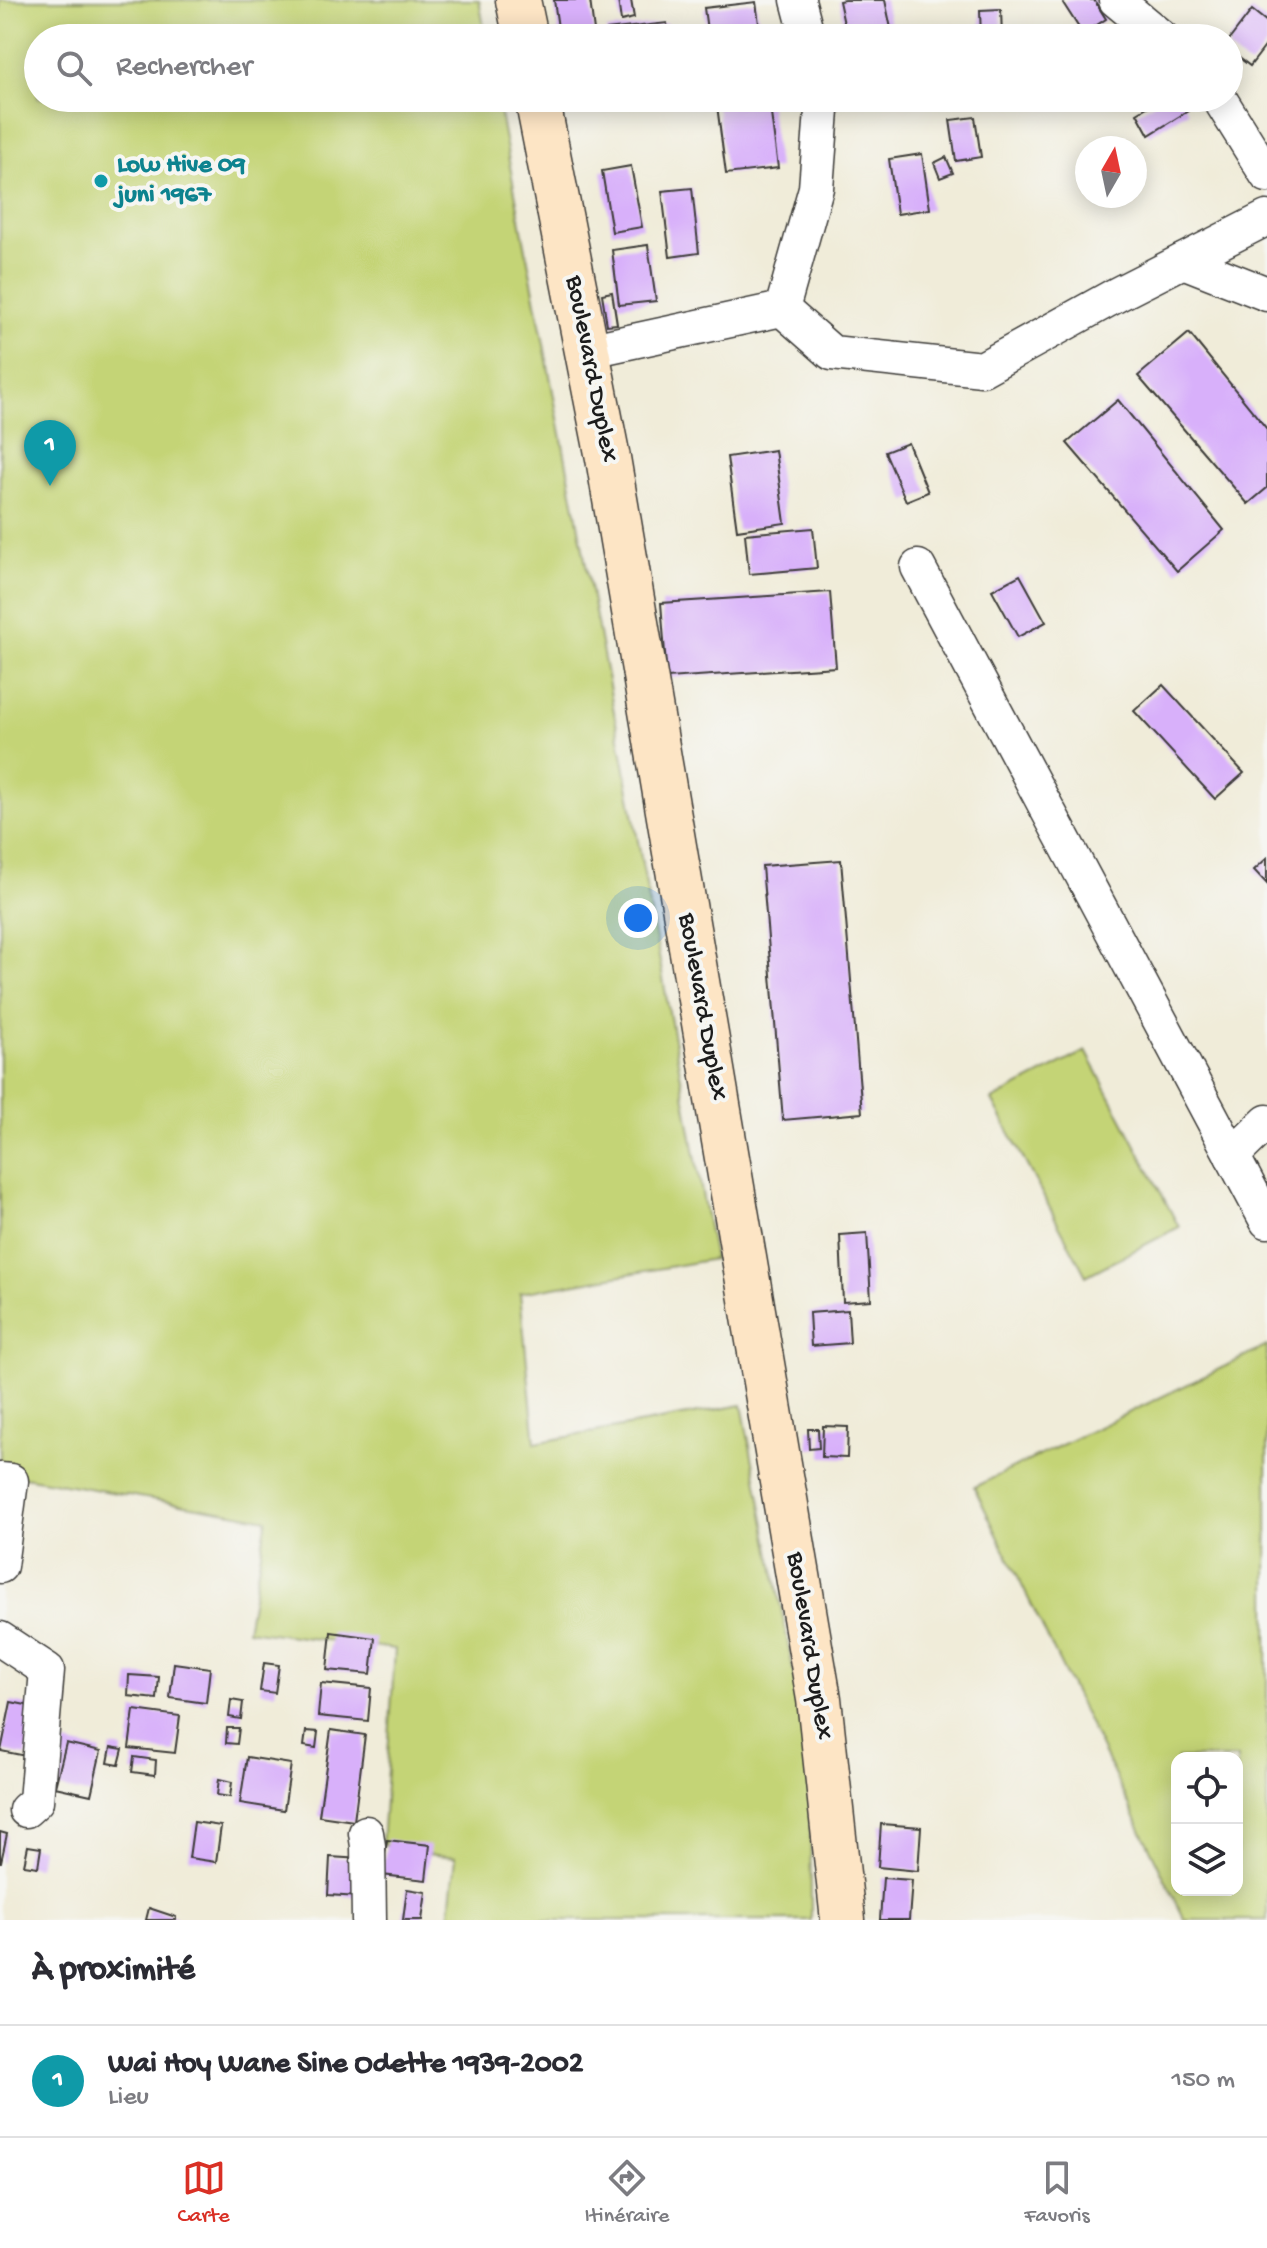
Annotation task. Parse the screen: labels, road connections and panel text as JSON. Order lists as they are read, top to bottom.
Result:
{
  "streets": {
    "main road": ["Boulevard Duplex"]
  },
  "places": ["Low Hive 09 juni 1967"],
  "north": "top",
  "page": {
    "search": "Rechercher",
    "pins": "1",
    "heading": "À proximité",
    "list": [
      {
        "mark": "1",
        "name": "Wai Hoy Wane Sine Odette 1939-2002",
        "note": "Lieu",
        "value": "150 m"
      }
    ],
    "nav": ["Carte", "Itinéraire", "Favoris"]
  }
}
